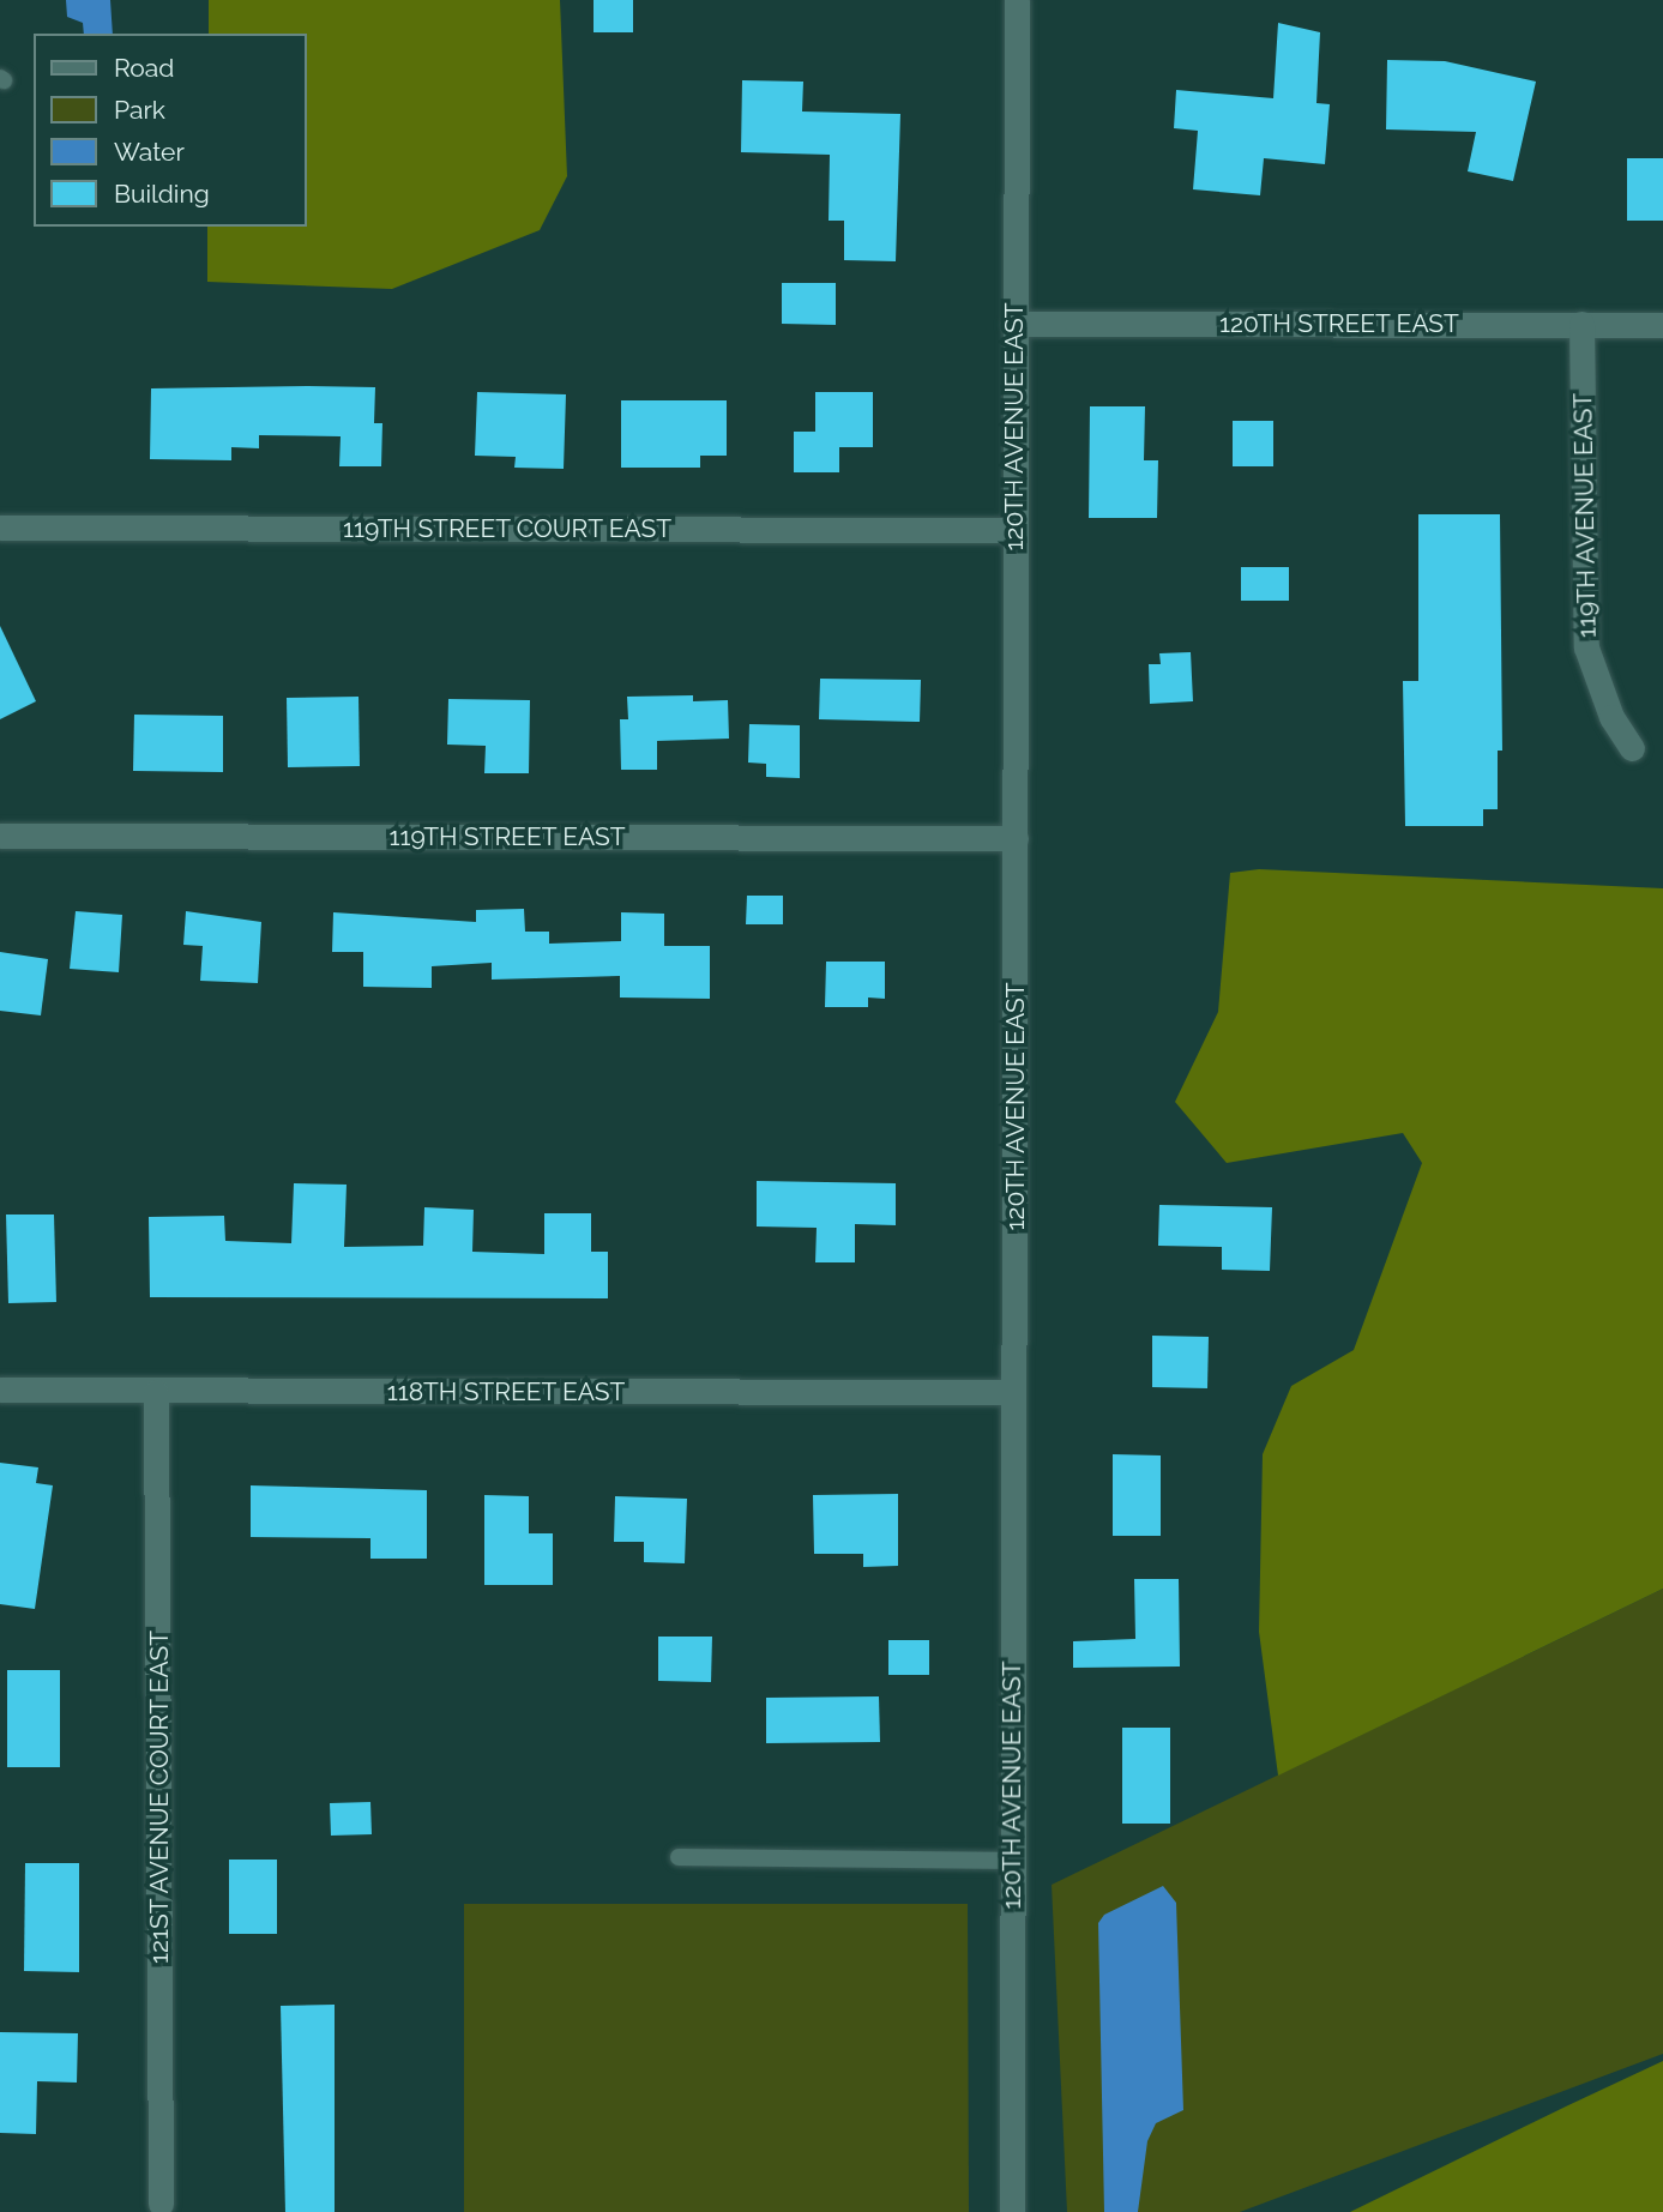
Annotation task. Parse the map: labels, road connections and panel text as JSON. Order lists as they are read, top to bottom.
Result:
{
  "streets": {
    "street": [
      "120TH STREET EAST",
      "120TH AVENUE EAST",
      "119TH AVENUE EAST",
      "119TH STREET COURT EAST",
      "119TH STREET EAST",
      "118TH STREET EAST",
      "121ST AVENUE COURT EAST"
    ]
  },
  "crossings": [
    ["120TH STREET EAST", "120TH AVENUE EAST"],
    ["120TH STREET EAST", "119TH AVENUE EAST"],
    ["120TH AVENUE EAST", "119TH STREET COURT EAST"],
    ["120TH AVENUE EAST", "119TH STREET EAST"],
    ["120TH AVENUE EAST", "118TH STREET EAST"],
    ["118TH STREET EAST", "121ST AVENUE COURT EAST"]
  ],
  "legend": [
    "Road",
    "Park",
    "Water",
    "Building"
  ]
}
